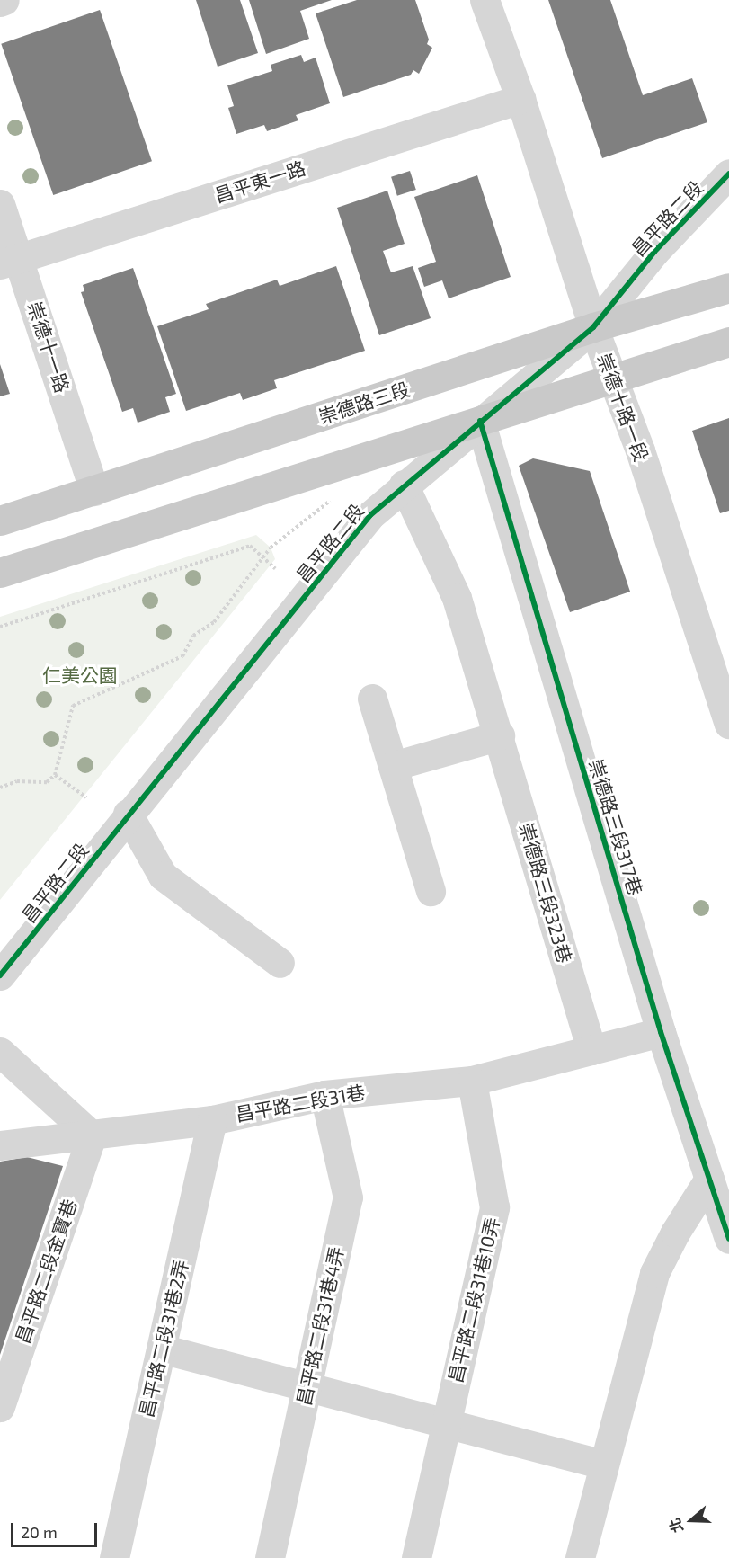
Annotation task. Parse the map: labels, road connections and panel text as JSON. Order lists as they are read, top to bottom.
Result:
{
  "streets": {
    "main road": ["崇德路三段"],
    "street": [
      "昌平東一路",
      "昌平路二段",
      "崇德十一路",
      "崇德十路一段",
      "崇德路三段317巷",
      "崇德路三段323巷",
      "昌平路二段31巷",
      "昌平路二段金寶巷",
      "昌平路二段31巷10弄",
      "昌平路二段31巷4弄",
      "昌平路二段31巷2弄"
    ]
  },
  "crossings": [
    ["昌平東一路", "崇德十一路"],
    ["昌平東一路", "崇德十路一段"],
    ["昌平路二段", "崇德路三段"],
    ["昌平路二段", "崇德十路一段"],
    ["昌平路二段", "崇德路三段317巷"],
    ["昌平路二段", "崇德路三段323巷"],
    ["崇德十一路", "崇德路三段"],
    ["崇德路三段", "崇德十路一段"],
    ["崇德路三段317巷", "昌平路二段31巷"],
    ["崇德路三段323巷", "昌平路二段31巷"],
    ["昌平路二段31巷", "昌平路二段金寶巷"],
    ["昌平路二段31巷", "昌平路二段31巷10弄"],
    ["昌平路二段31巷", "昌平路二段31巷4弄"],
    ["昌平路二段31巷", "昌平路二段31巷2弄"]
  ],
  "parks": ["仁美公園"],
  "scale_bar": "20 m",
  "north": "left"
}
